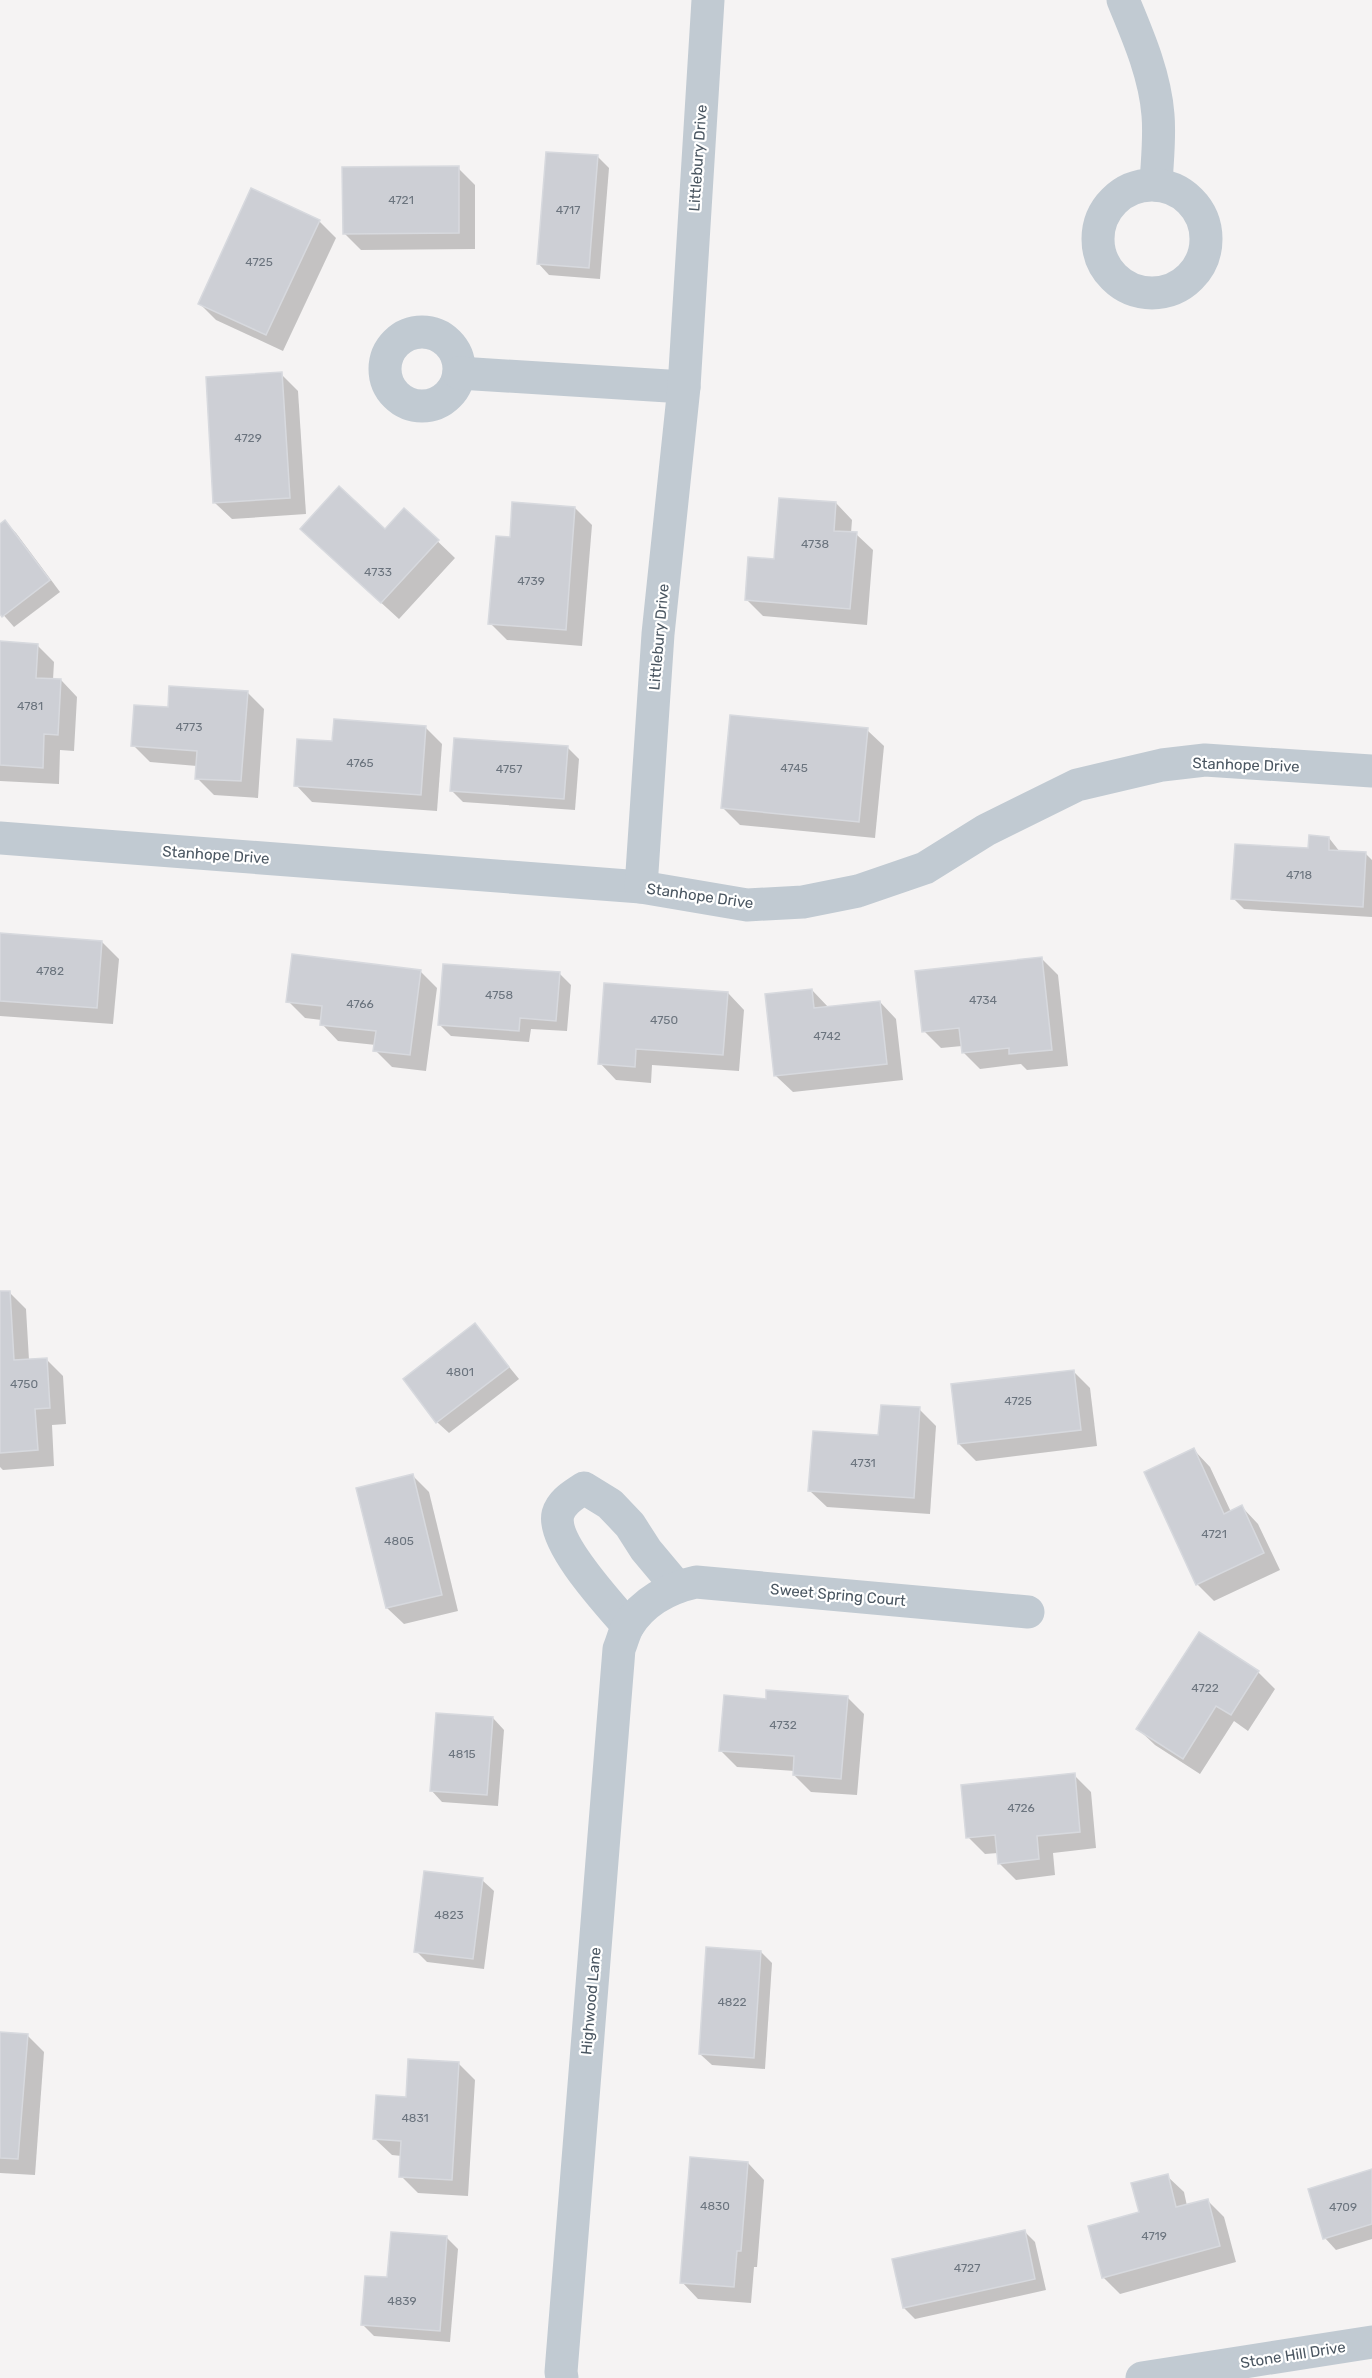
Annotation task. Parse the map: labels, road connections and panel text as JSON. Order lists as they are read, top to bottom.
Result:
{
  "streets": {
    "street": [
      "Littlebury Drive",
      "Stanhope Drive",
      "Sweet Spring Court",
      "Highwood Lane",
      "Stone Hill Drive"
    ]
  },
  "crossings": [
    ["Littlebury Drive", "Stanhope Drive"],
    ["Sweet Spring Court", "Highwood Lane"]
  ],
  "house_numbers": [
    "4721",
    "4717",
    "4725",
    "4729",
    "4738",
    "4733",
    "4739",
    "4781",
    "4773",
    "4765",
    "4745",
    "4757",
    "4718",
    "4782",
    "4758",
    "4734",
    "4766",
    "4750",
    "4742",
    "4801",
    "4750",
    "4725",
    "4731",
    "4721",
    "4805",
    "4722",
    "4732",
    "4815",
    "4726",
    "4823",
    "4822",
    "4831",
    "4830",
    "4709",
    "4719",
    "4727",
    "4839"
  ]
}
